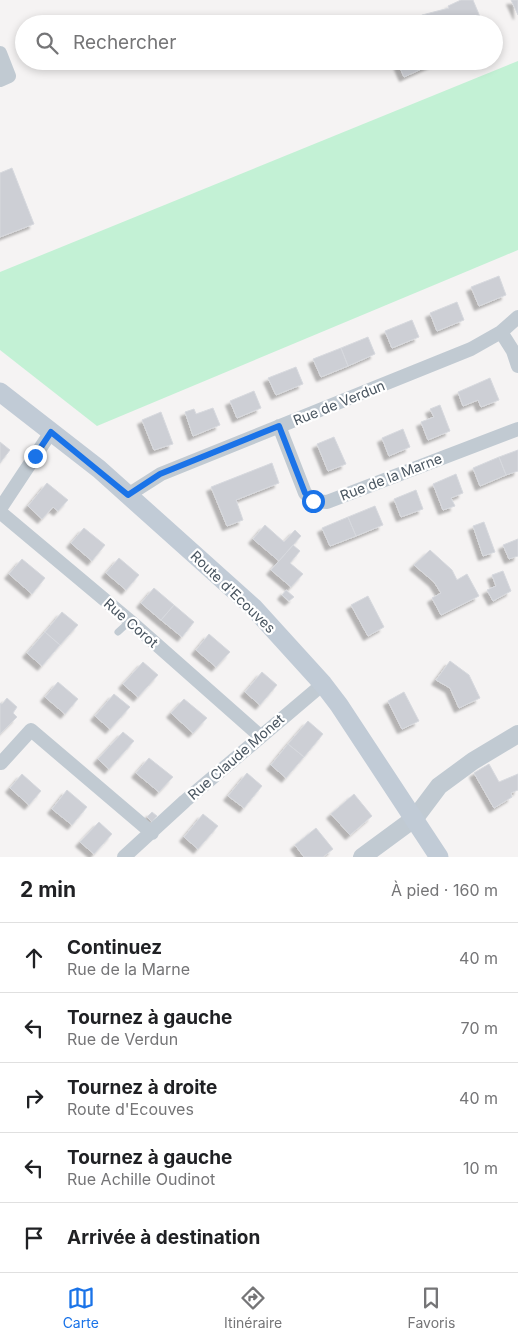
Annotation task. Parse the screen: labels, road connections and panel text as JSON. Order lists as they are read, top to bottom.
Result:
{
  "streets": {
    "main road": ["Route d'Ecouves"],
    "street": [
      "Rue de Verdun",
      "Rue de la Marne",
      "Rue Corot",
      "Rue Claude Monet"
    ]
  },
  "crossings": [
    ["Rue de Verdun", "Rue de la Marne"],
    ["Rue de Verdun", "Route d'Ecouves"],
    ["Route d'Ecouves", "Rue Claude Monet"],
    ["Rue Corot", "Rue Claude Monet"]
  ],
  "page": {
    "search": "Rechercher",
    "heading": ["2 min", "À pied · 160 m"],
    "list": [
      ["Continuez", "Rue de la Marne", "40 m"],
      ["Tournez à gauche", "Rue de Verdun", "70 m"],
      ["Tournez à droite", "Route d'Ecouves", "40 m"],
      ["Tournez à gauche", "Rue Achille Oudinot", "10 m"],
      "Arrivée à destination"
    ],
    "nav": ["Carte", "Itinéraire", "Favoris"]
  }
}
